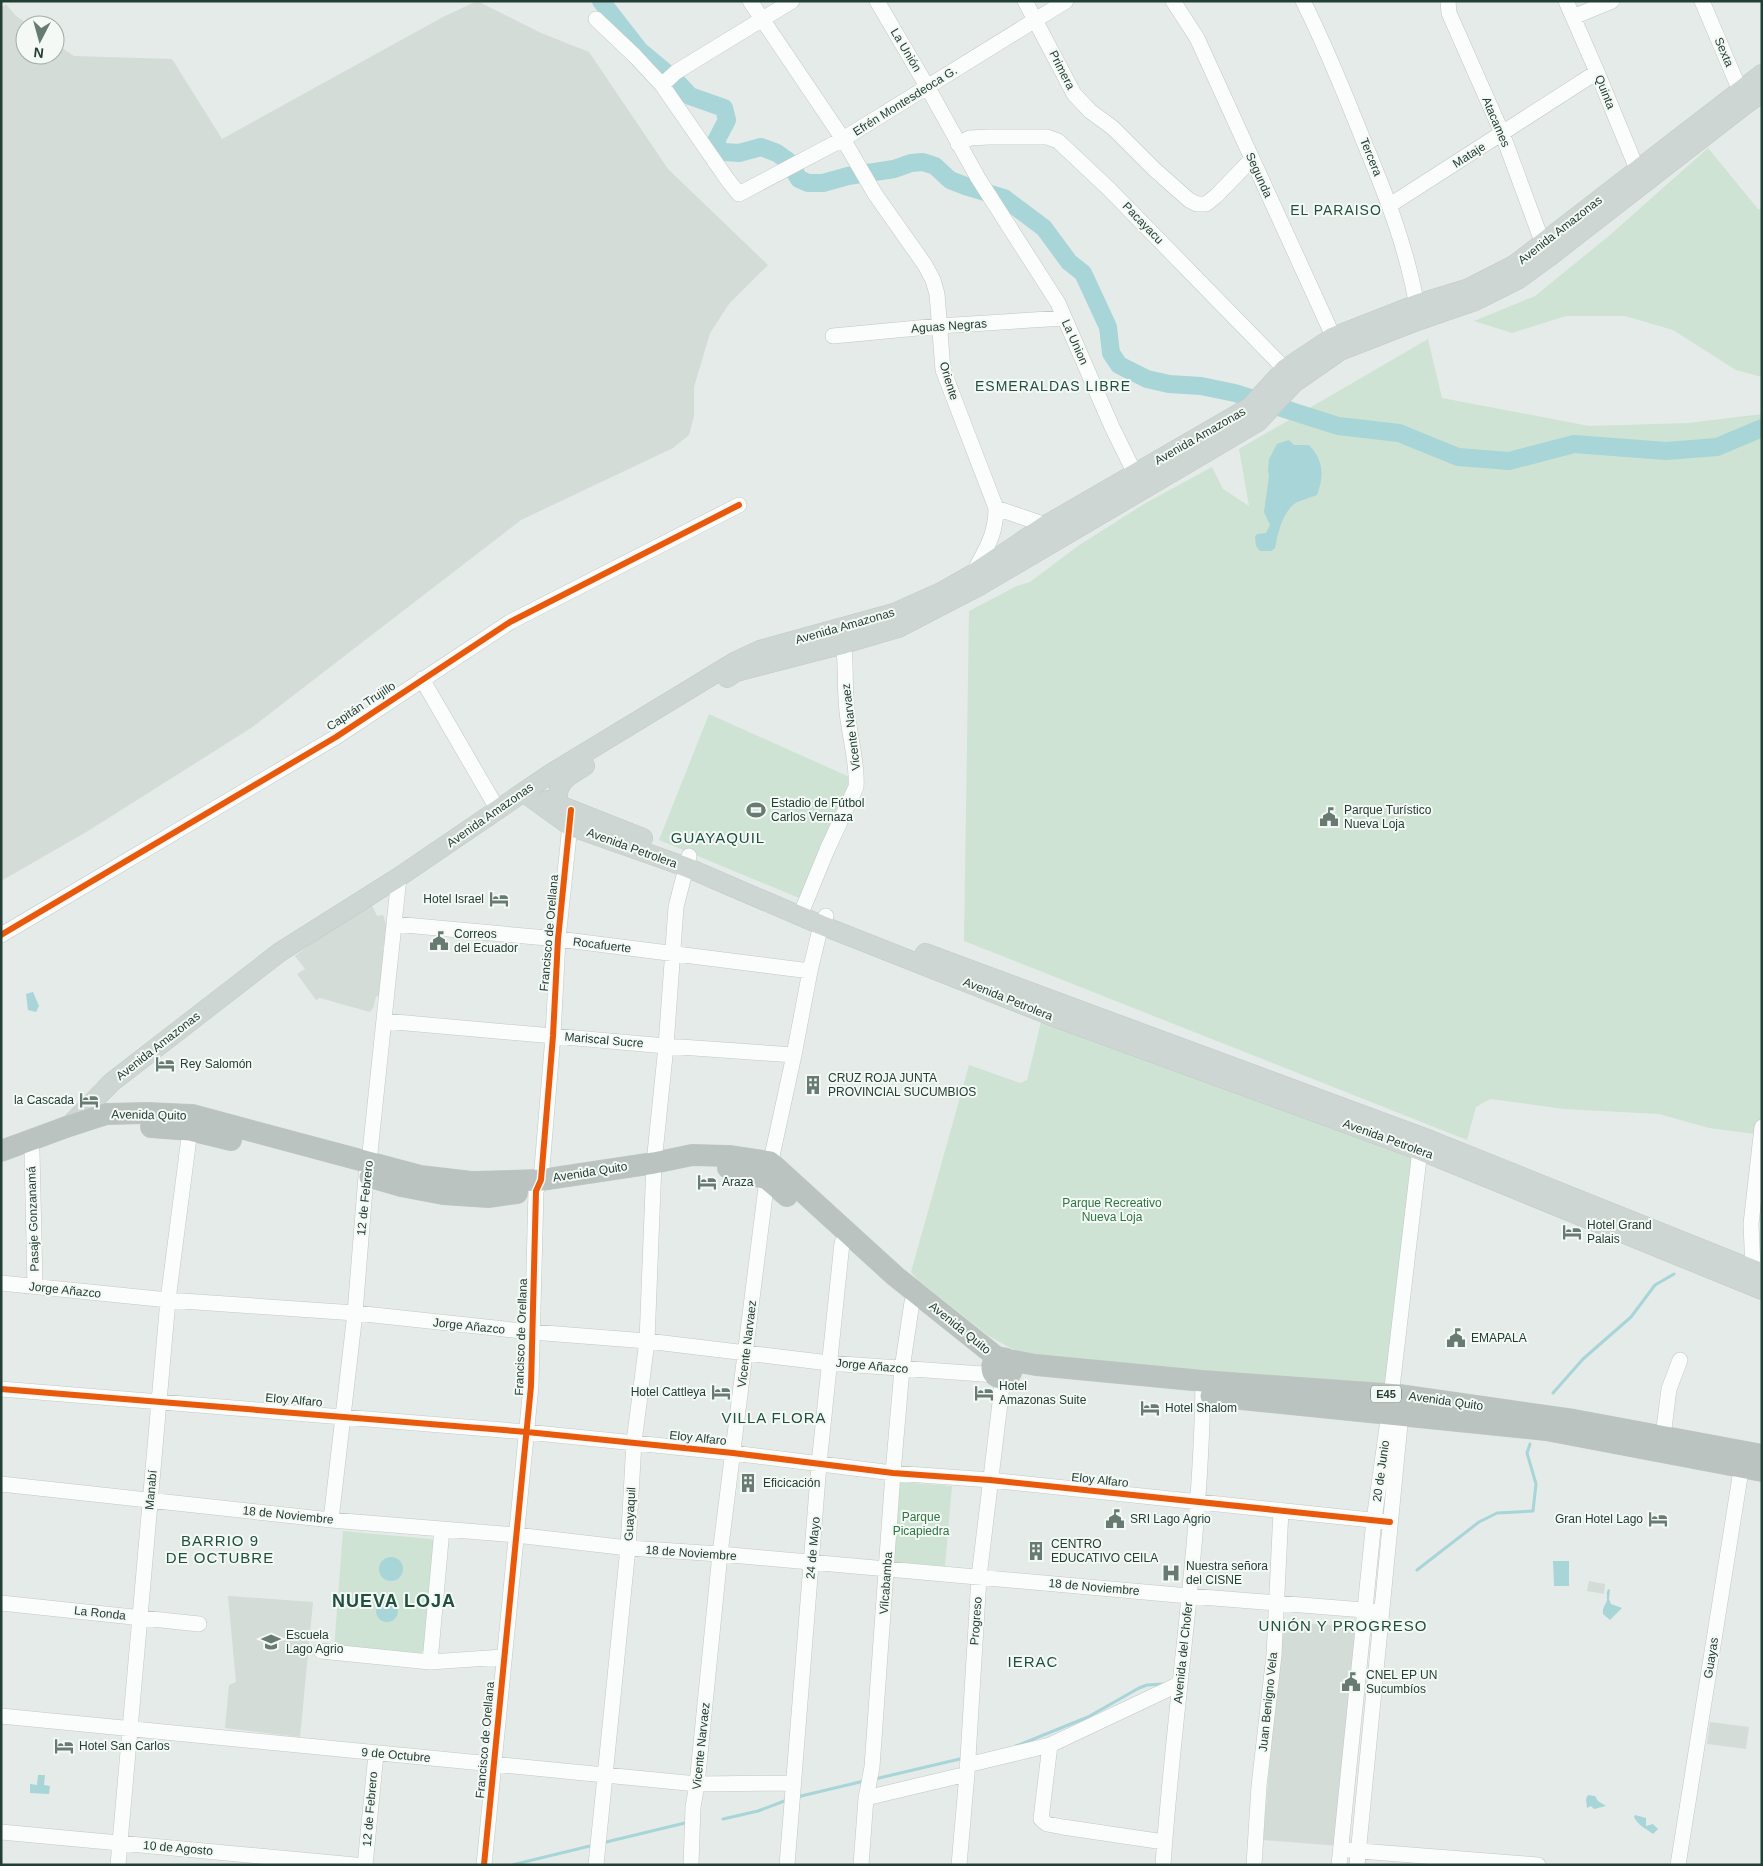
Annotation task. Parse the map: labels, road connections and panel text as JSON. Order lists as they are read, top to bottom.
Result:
{
  "streets": {
    "highway": ["Avenida Quito", "E45"],
    "main road": ["Avenida Amazonas", "Avenida Petrolera"],
    "street": [
      "La Unión",
      "Sexta",
      "Primera",
      "Quinta",
      "Efrén Montesdeoca G.",
      "Atacames",
      "Mataje",
      "Tercera",
      "Segunda",
      "Pacayacu",
      "Aguas Negras",
      "La Union",
      "Oriente",
      "Capitán Trujillo",
      "Vicente Narvaez",
      "Francisco de Orellana",
      "Rocafuerte",
      "Mariscal Sucre",
      "12 de Febrero",
      "Pasaje Gonzanamá",
      "Jorge Añazco",
      "Eloy Alfaro",
      "20 de Junio",
      "Manabí",
      "Guayaquil",
      "18 de Noviembre",
      "24 de Mayo",
      "Vilcabamba",
      "La Ronda",
      "Progreso",
      "Avenida del Chofer",
      "Guayas",
      "Juan Benigno Vela",
      "9 de Octubre",
      "10 de Agosto"
    ]
  },
  "crossings": [
    ["La Unión", "Efrén Montesdeoca G."],
    ["La Unión", "Pacayacu"],
    ["La Unión", "La Union"],
    ["Sexta", "Avenida Amazonas"],
    ["Primera", "Efrén Montesdeoca G."],
    ["Primera", "Segunda"],
    ["Quinta", "Mataje"],
    ["Quinta", "Avenida Amazonas"],
    ["Efrén Montesdeoca G.", "Oriente"],
    ["Atacames", "Mataje"],
    ["Atacames", "Avenida Amazonas"],
    ["Mataje", "Tercera"],
    ["Tercera", "Avenida Amazonas"],
    ["Segunda", "Avenida Amazonas"],
    ["Pacayacu", "Avenida Amazonas"],
    ["Avenida Amazonas", "La Union"],
    ["Avenida Amazonas", "Oriente"],
    ["Avenida Amazonas", "Vicente Narvaez"],
    ["Avenida Amazonas", "Avenida Petrolera"],
    ["Avenida Amazonas", "Francisco de Orellana"],
    ["Avenida Amazonas", "Avenida Quito"],
    ["Avenida Amazonas", "12 de Febrero"],
    ["Aguas Negras", "La Union"],
    ["Aguas Negras", "Oriente"],
    ["Vicente Narvaez", "Avenida Petrolera"],
    ["Vicente Narvaez", "Rocafuerte"],
    ["Vicente Narvaez", "Mariscal Sucre"],
    ["Vicente Narvaez", "Avenida Quito"],
    ["Vicente Narvaez", "Jorge Añazco"],
    ["Vicente Narvaez", "Eloy Alfaro"],
    ["Vicente Narvaez", "18 de Noviembre"],
    ["Vicente Narvaez", "9 de Octubre"],
    ["Avenida Petrolera", "Francisco de Orellana"],
    ["Avenida Petrolera", "20 de Junio"],
    ["Avenida Petrolera", "Guayaquil"],
    ["Francisco de Orellana", "Rocafuerte"],
    ["Francisco de Orellana", "Mariscal Sucre"],
    ["Francisco de Orellana", "Avenida Quito"],
    ["Francisco de Orellana", "Jorge Añazco"],
    ["Francisco de Orellana", "Eloy Alfaro"],
    ["Francisco de Orellana", "18 de Noviembre"],
    ["Francisco de Orellana", "9 de Octubre"],
    ["Rocafuerte", "12 de Febrero"],
    ["Rocafuerte", "Guayaquil"],
    ["Mariscal Sucre", "12 de Febrero"],
    ["Mariscal Sucre", "Guayaquil"],
    ["Avenida Quito", "12 de Febrero"],
    ["Avenida Quito", "Pasaje Gonzanamá"],
    ["Avenida Quito", "Jorge Añazco"],
    ["Avenida Quito", "20 de Junio"],
    ["Avenida Quito", "Manabí"],
    ["Avenida Quito", "Guayaquil"],
    ["Avenida Quito", "24 de Mayo"],
    ["Avenida Quito", "Vilcabamba"],
    ["Avenida Quito", "Progreso"],
    ["Avenida Quito", "Avenida del Chofer"],
    ["Avenida Quito", "Guayas"],
    ["12 de Febrero", "Jorge Añazco"],
    ["12 de Febrero", "Eloy Alfaro"],
    ["12 de Febrero", "18 de Noviembre"],
    ["12 de Febrero", "9 de Octubre"],
    ["Pasaje Gonzanamá", "Jorge Añazco"],
    ["Jorge Añazco", "Manabí"],
    ["Jorge Añazco", "Guayaquil"],
    ["Jorge Añazco", "24 de Mayo"],
    ["Jorge Añazco", "Vilcabamba"],
    ["Jorge Añazco", "Progreso"],
    ["Eloy Alfaro", "20 de Junio"],
    ["Eloy Alfaro", "Manabí"],
    ["Eloy Alfaro", "Guayaquil"],
    ["Eloy Alfaro", "24 de Mayo"],
    ["Eloy Alfaro", "Vilcabamba"],
    ["Eloy Alfaro", "Progreso"],
    ["Eloy Alfaro", "Avenida del Chofer"],
    ["Eloy Alfaro", "Juan Benigno Vela"],
    ["20 de Junio", "18 de Noviembre"],
    ["Manabí", "18 de Noviembre"],
    ["Manabí", "La Ronda"],
    ["Manabí", "9 de Octubre"],
    ["Manabí", "10 de Agosto"],
    ["Guayaquil", "18 de Noviembre"],
    ["Guayaquil", "9 de Octubre"],
    ["18 de Noviembre", "24 de Mayo"],
    ["18 de Noviembre", "Vilcabamba"],
    ["18 de Noviembre", "Progreso"],
    ["18 de Noviembre", "Avenida del Chofer"],
    ["18 de Noviembre", "Juan Benigno Vela"],
    ["24 de Mayo", "9 de Octubre"]
  ],
  "districts": [
    "EL PARAISO",
    "ESMERALDAS LIBRE",
    "GUAYAQUIL",
    "VILLA FLORA",
    "BARRIO 9 DE OCTUBRE",
    "NUEVA LOJA",
    "UNIÓN Y PROGRESO",
    "IERAC"
  ],
  "parks": ["Parque Recreativo Nueva Loja", "Parque Picapiedra"],
  "places": {
    "sports": ["Estadio de Fútbol Carlos Vernaza"],
    "public building": [
      "Parque Turístico Nueva Loja",
      "Correos del Ecuador",
      "EMAPALA",
      "SRI Lago Agrio",
      "CNEL EP UN Sucumbíos"
    ],
    "hotel": [
      "Hotel Israel",
      "Rey Salomón",
      "la Cascada",
      "Araza",
      "Hotel Grand Palais",
      "Hotel Cattleya",
      "Hotel Amazonas Suite",
      "Hotel Shalom",
      "Gran Hotel Lago",
      "Hotel San Carlos"
    ],
    "building": ["CRUZ ROJA JUNTA PROVINCIAL SUCUMBIOS", "Eficicación", "CENTRO EDUCATIVO CEILA"],
    "hospital": ["Nuestra señora del CISNE"],
    "school or university": ["Escuela Lago Agrio"]
  },
  "north": "bottom"
}
